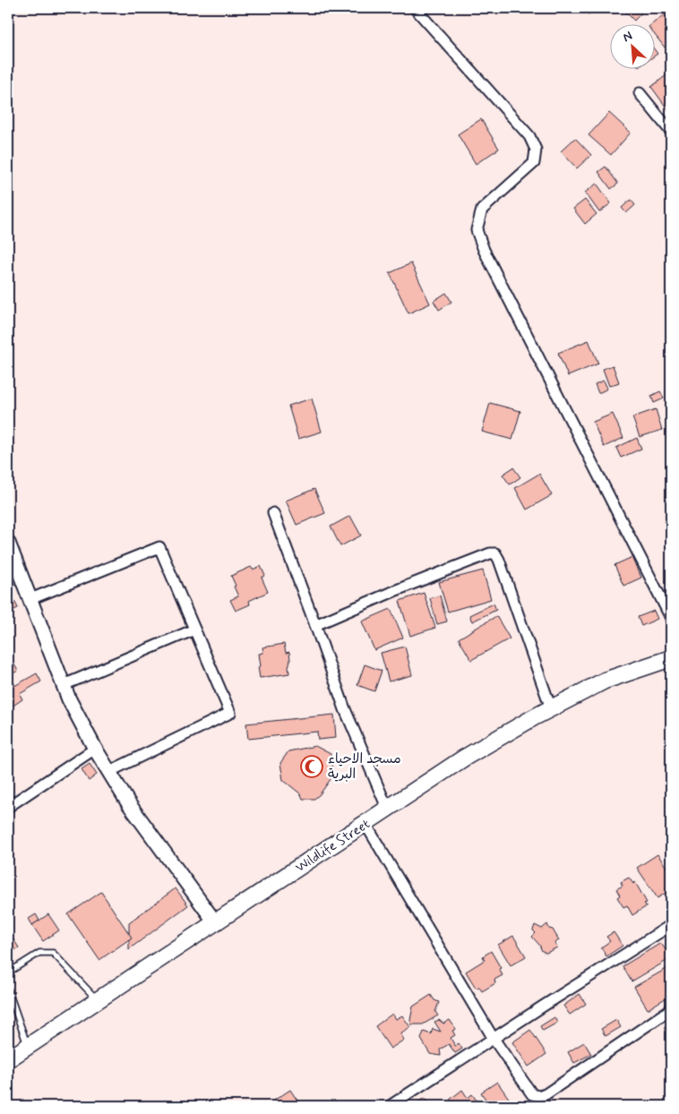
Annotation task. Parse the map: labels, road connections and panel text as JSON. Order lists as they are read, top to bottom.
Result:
{
  "streets": {
    "main road": ["Wildlife Street"]
  },
  "places": {
    "mosque": ["مسجد الاحياء البرية"]
  },
  "north": "top left"
}
